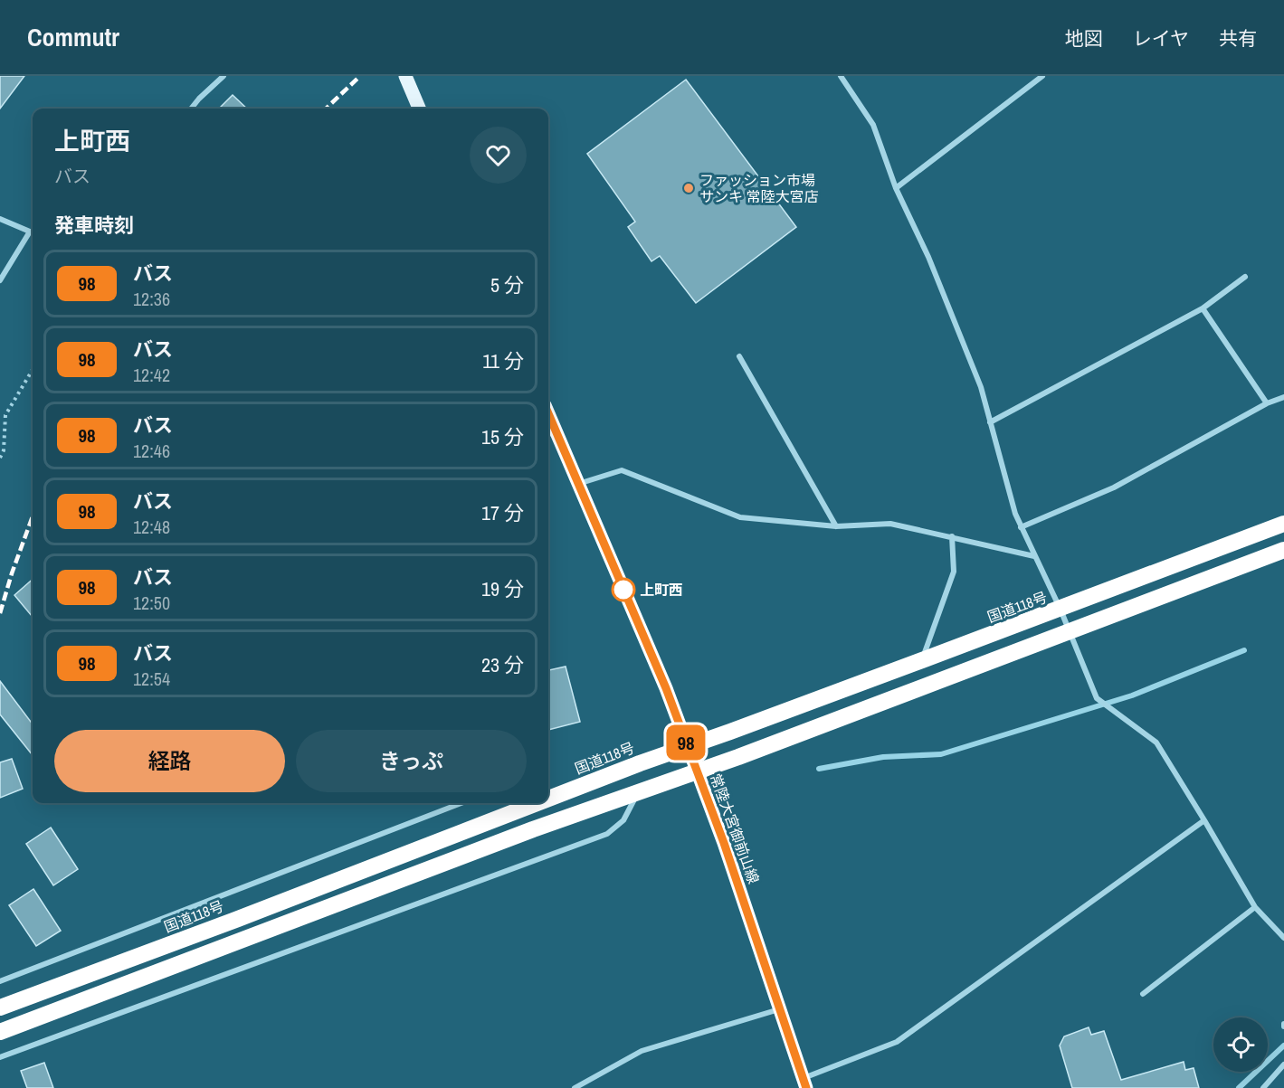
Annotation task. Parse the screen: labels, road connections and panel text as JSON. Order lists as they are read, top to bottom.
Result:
{
  "streets": {
    "highway": ["国道118号"],
    "main road": ["常陸大宮御前山線"]
  },
  "crossings": [
    ["国道118号", "常陸大宮御前山線"]
  ],
  "places": ["ファッション市場 サンキ 常陸大宮店", "上町西"],
  "lines": ["bus line 98"],
  "page": {
    "header": "Commutr",
    "nav": ["地図", "レイヤ", "共有"],
    "on_map": "98",
    "heading": [
      ["上町西", "バス"],
      "発車時刻"
    ],
    "list": [
      {
        "mark": "98",
        "name": "バス",
        "note": "12:36",
        "value": "5 分"
      },
      {
        "mark": "98",
        "name": "バス",
        "note": "12:42",
        "value": "11 分"
      },
      {
        "mark": "98",
        "name": "バス",
        "note": "12:46",
        "value": "15 分"
      },
      {
        "mark": "98",
        "name": "バス",
        "note": "12:48",
        "value": "17 分"
      },
      {
        "mark": "98",
        "name": "バス",
        "note": "12:50",
        "value": "19 分"
      },
      {
        "mark": "98",
        "name": "バス",
        "note": "12:54",
        "value": "23 分"
      }
    ],
    "buttons": ["経路", "きっぷ"]
  }
}
